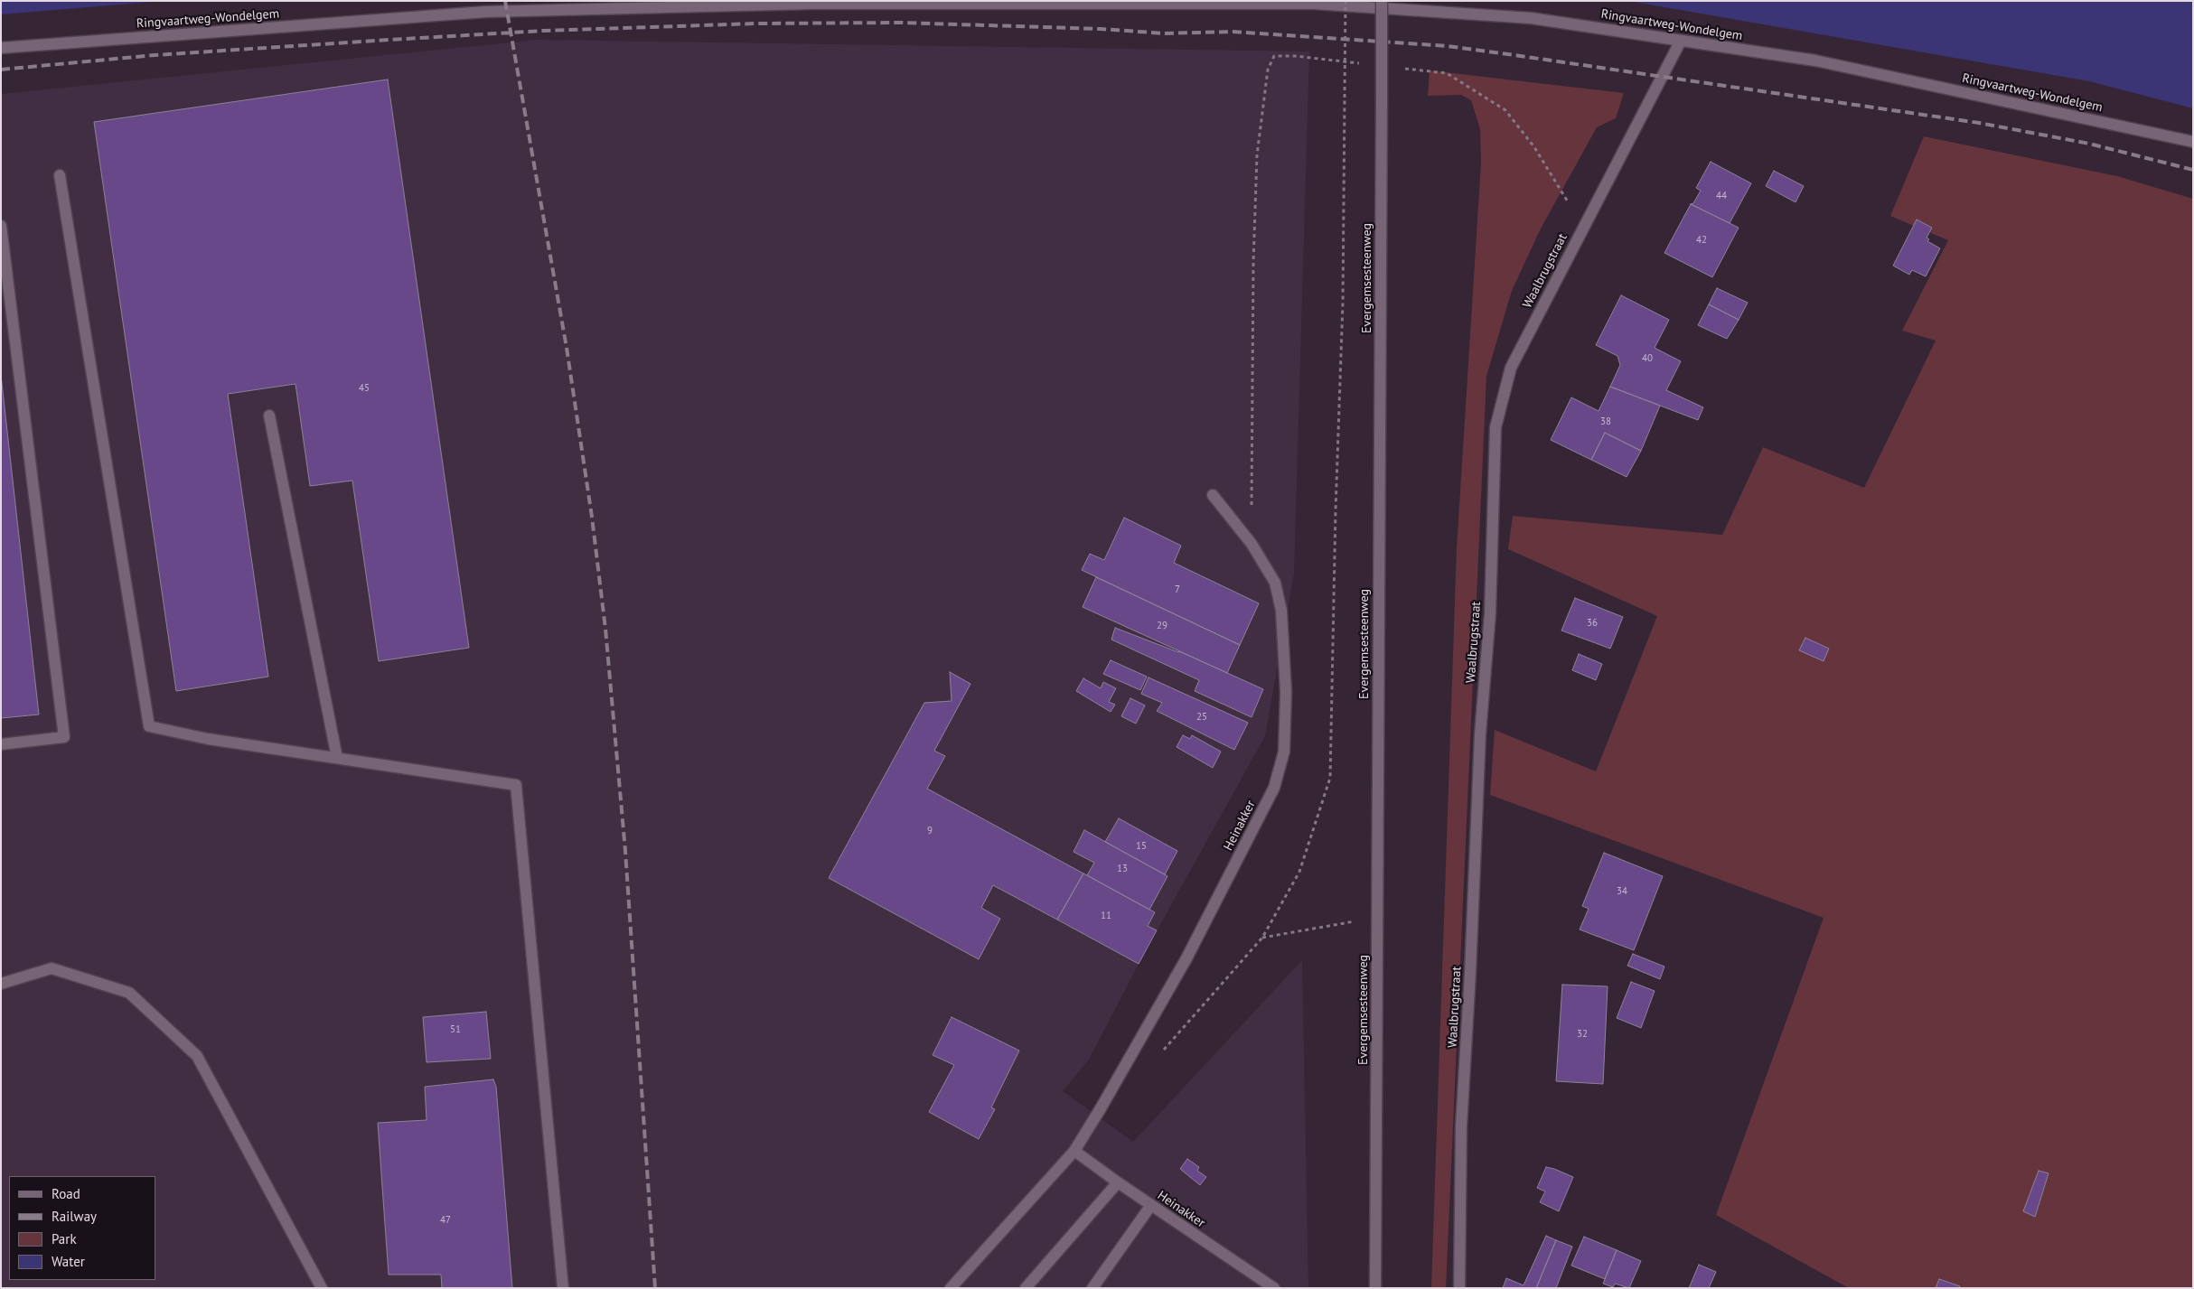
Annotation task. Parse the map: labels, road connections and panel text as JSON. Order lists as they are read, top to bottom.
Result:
{
  "streets": {
    "street": [
      "Ringvaartweg-Wondelgem",
      "Waalbrugstraat",
      "Evergemsesteenweg",
      "Heinakker"
    ]
  },
  "crossings": [
    ["Ringvaartweg-Wondelgem", "Waalbrugstraat"]
  ],
  "house_numbers": [
    "44",
    "42",
    "40",
    "45",
    "38",
    "7",
    "36",
    "29",
    "25",
    "9",
    "15",
    "13",
    "34",
    "11",
    "51",
    "32",
    "47"
  ],
  "legend": [
    "Road",
    "Railway",
    "Park",
    "Water"
  ]
}
